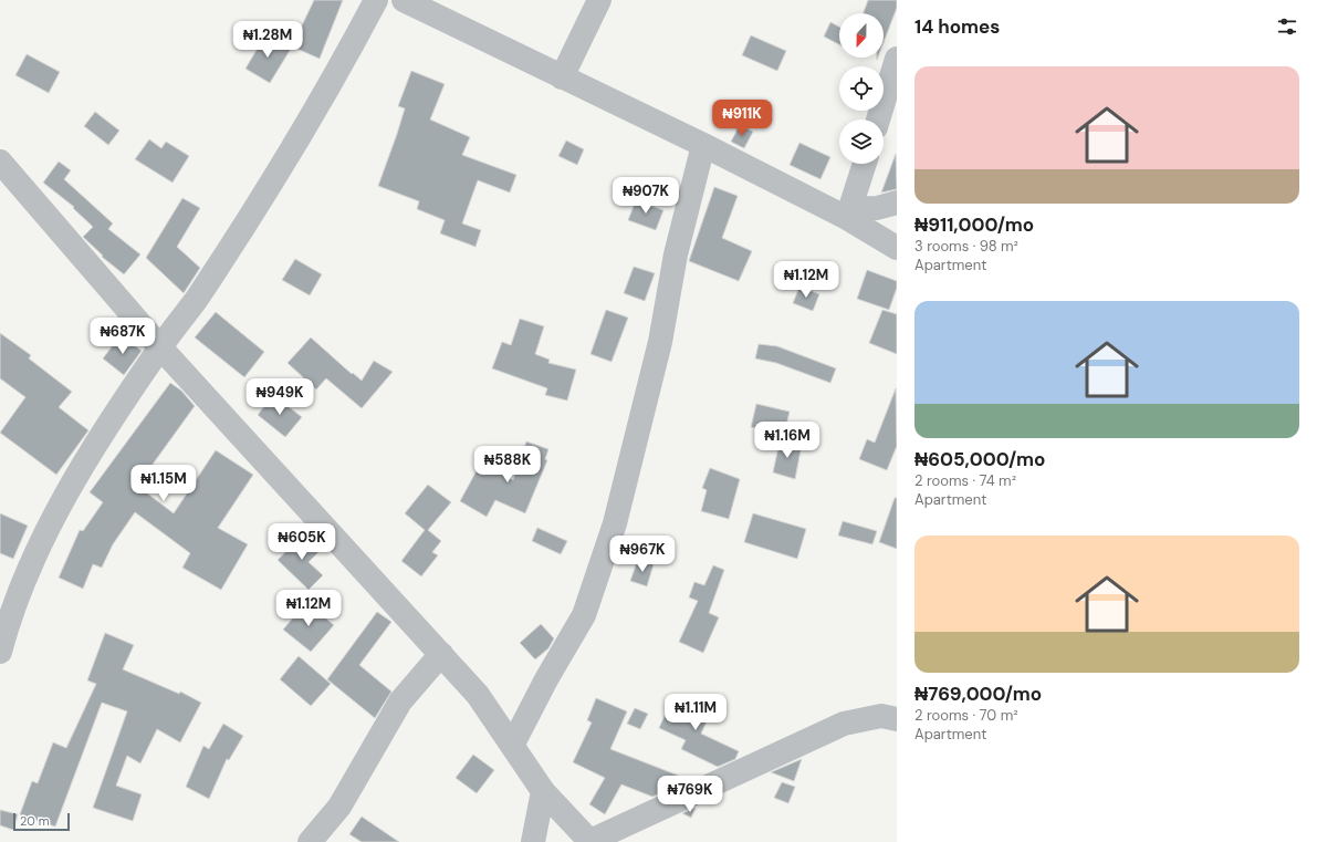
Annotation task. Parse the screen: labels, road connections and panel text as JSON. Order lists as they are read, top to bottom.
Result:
{
  "scale_bar": "20 m",
  "north": "bottom",
  "page": {
    "heading": "14 homes",
    "price": [
      "₦1.28M",
      "₦911K",
      "₦907K",
      "₦1.12M",
      "₦687K",
      "₦949K",
      "₦1.16M",
      "₦588K",
      "₦1.15M",
      "₦605K",
      "₦967K",
      "₦1.12M",
      "₦1.11M",
      "₦769K"
    ],
    "list": [
      {
        "name": "₦911,000/mo",
        "note": "3 rooms · 98 m² · Apartment"
      },
      {
        "name": "₦605,000/mo",
        "note": "2 rooms · 74 m² · Apartment"
      },
      {
        "name": "₦769,000/mo",
        "note": "2 rooms · 70 m² · Apartment"
      }
    ],
    "scale": "20 m"
  }
}
